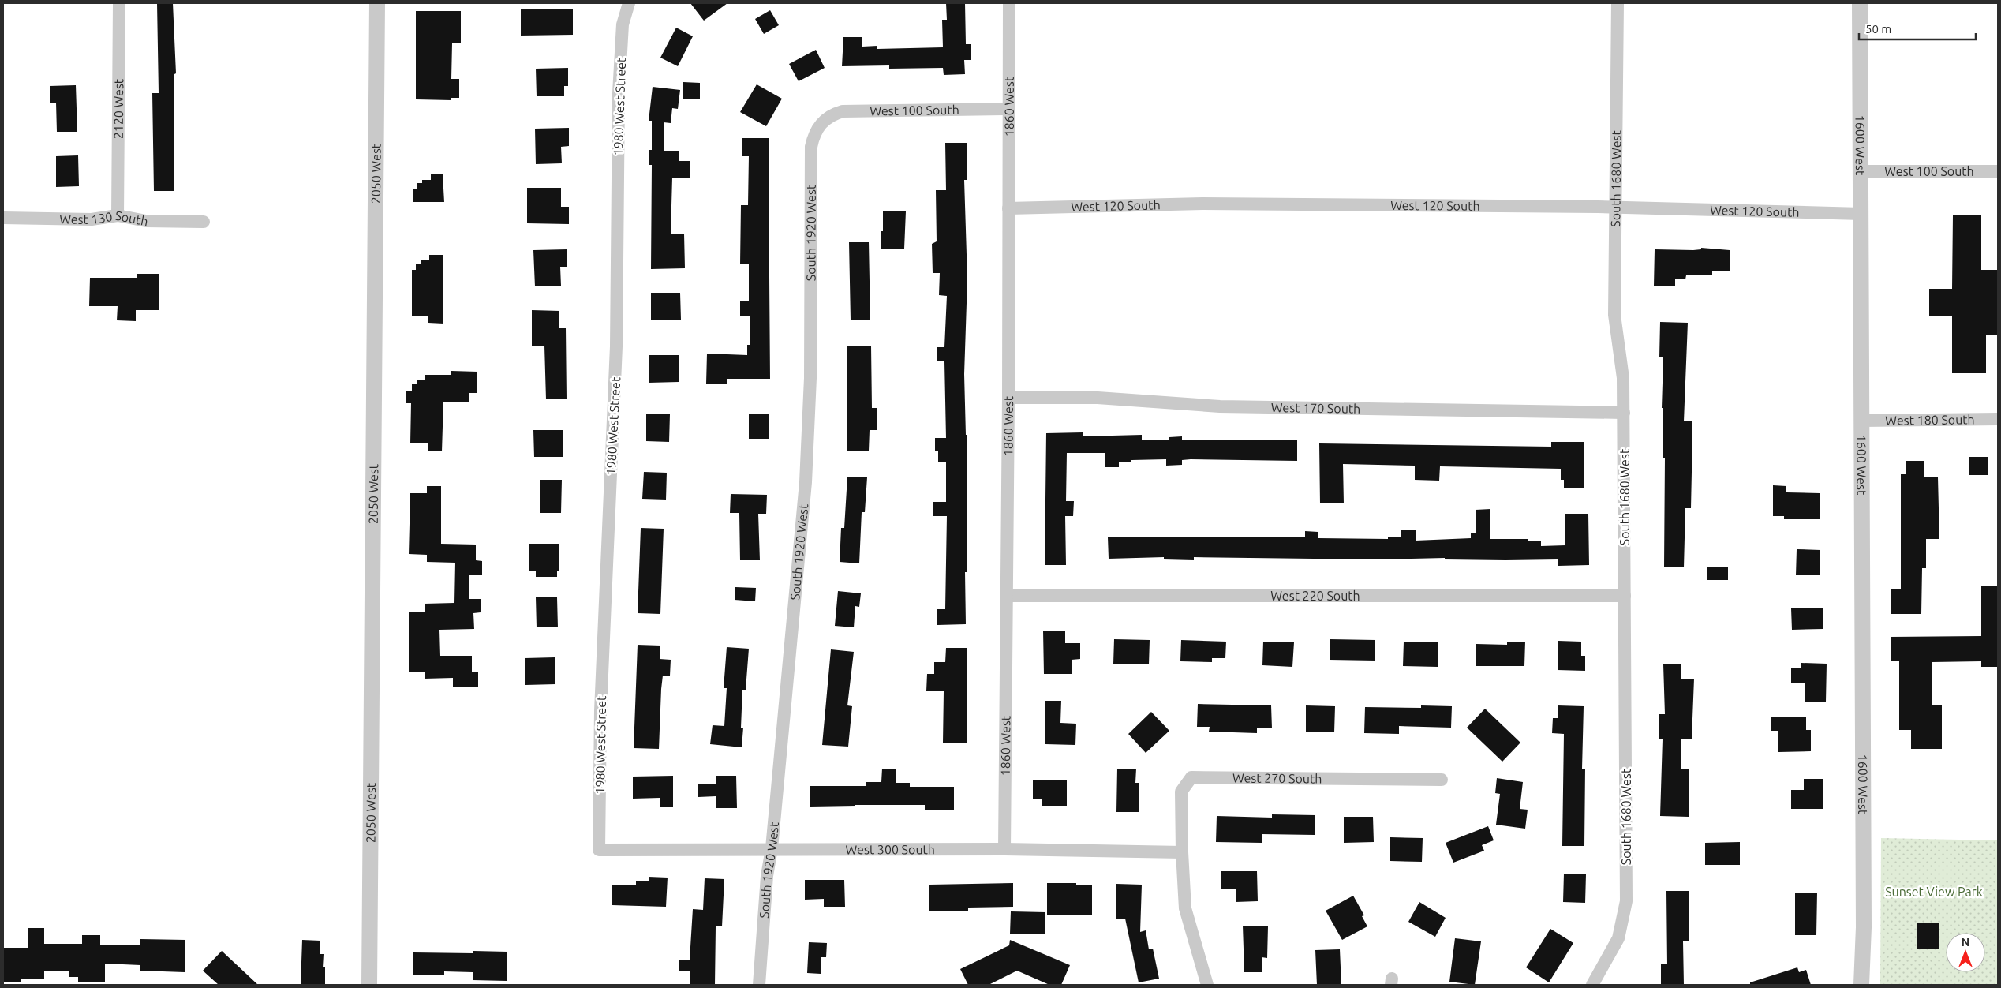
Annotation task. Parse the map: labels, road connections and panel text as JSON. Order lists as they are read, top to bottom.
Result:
{
  "streets": {
    "street": [
      "1980 West Street",
      "1860 West",
      "2120 West",
      "West 100 South",
      "1600 West",
      "2050 West",
      "South 1680 West",
      "West 120 South",
      "West 130 South",
      "South 1920 West",
      "West 170 South",
      "West 180 South",
      "West 220 South",
      "West 270 South",
      "West 300 South"
    ]
  },
  "crossings": [
    ["1980 West Street", "West 300 South"],
    ["1860 West", "West 100 South"],
    ["1860 West", "West 120 South"],
    ["1860 West", "West 170 South"],
    ["1860 West", "West 220 South"],
    ["1860 West", "West 300 South"],
    ["2120 West", "West 130 South"],
    ["West 100 South", "1600 West"],
    ["West 100 South", "South 1920 West"],
    ["1600 West", "West 120 South"],
    ["1600 West", "West 180 South"],
    ["South 1680 West", "West 120 South"],
    ["South 1680 West", "West 170 South"],
    ["South 1680 West", "West 220 South"],
    ["South 1920 West", "West 300 South"],
    ["West 270 South", "West 300 South"]
  ],
  "parks": ["Sunset View Park"],
  "scale_bar": "50 m",
  "north": "top"
}
